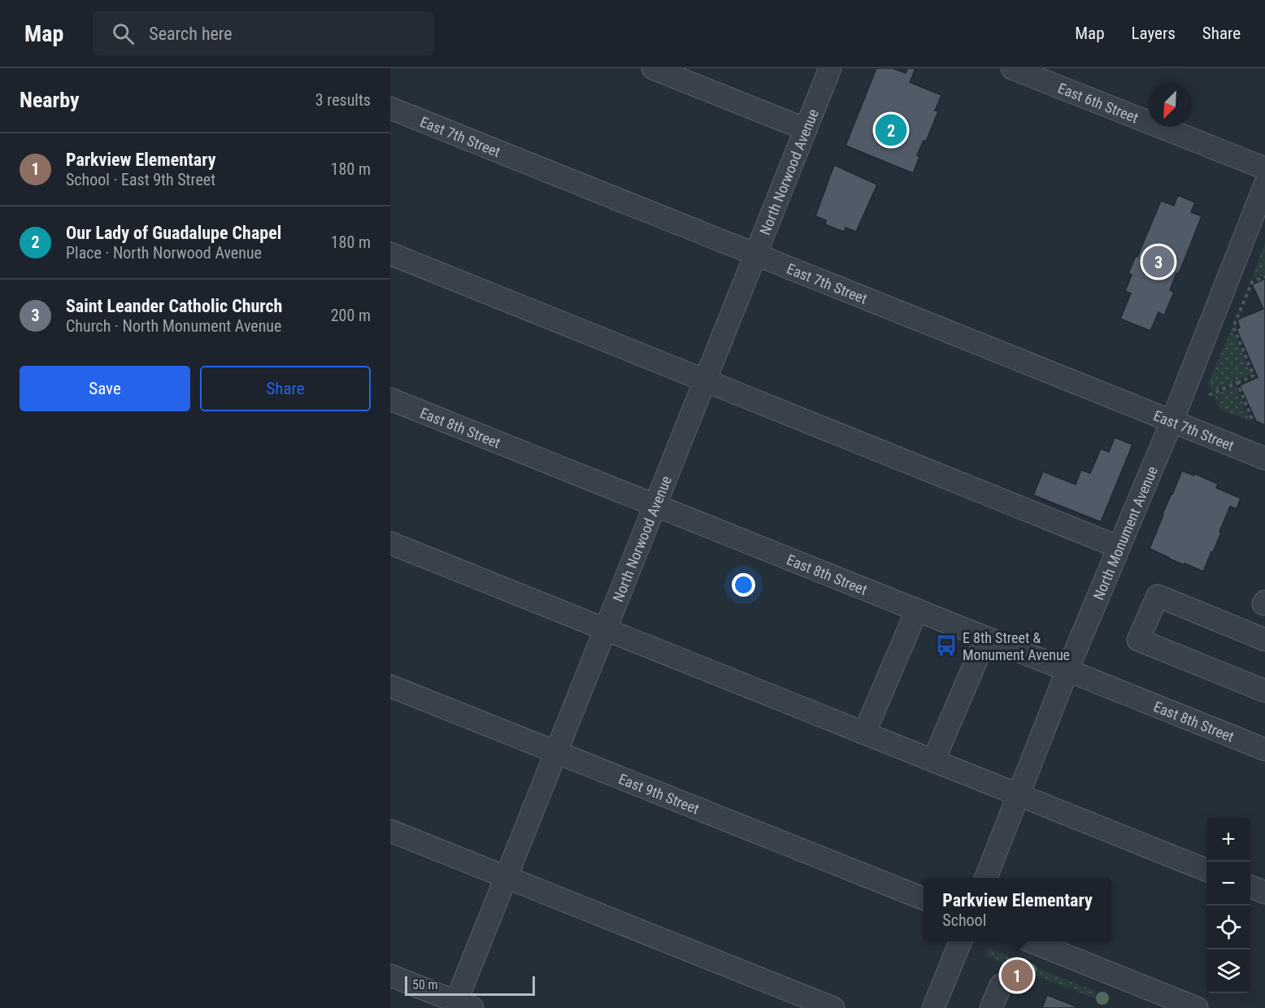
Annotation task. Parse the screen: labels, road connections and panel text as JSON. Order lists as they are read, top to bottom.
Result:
{
  "streets": {
    "street": [
      "East 6th Street",
      "East 7th Street",
      "North Norwood Avenue",
      "East 8th Street",
      "North Monument Avenue",
      "East 9th Street"
    ]
  },
  "crossings": [
    ["East 7th Street", "North Norwood Avenue"],
    ["East 7th Street", "North Monument Avenue"],
    ["North Norwood Avenue", "East 8th Street"],
    ["North Norwood Avenue", "East 9th Street"],
    ["East 8th Street", "North Monument Avenue"]
  ],
  "places": {
    "bus stop": ["E 8th Street & Monument Avenue"]
  },
  "scale_bar": "50 m",
  "north": "bottom left",
  "page": {
    "header": "Map",
    "search": "Search here",
    "nav": ["Map", "Layers", "Share"],
    "heading": ["Nearby", "3 results"],
    "pins": ["2", "3", "1"],
    "list": [
      {
        "mark": "1",
        "name": "Parkview Elementary",
        "note": "School · East 9th Street",
        "value": "180 m"
      },
      {
        "mark": "2",
        "name": "Our Lady of Guadalupe Chapel",
        "note": "Place · North Norwood Avenue",
        "value": "180 m"
      },
      {
        "mark": "3",
        "name": "Saint Leander Catholic Church",
        "note": "Church · North Monument Avenue",
        "value": "200 m"
      }
    ],
    "buttons": ["Save", "Share"],
    "map_buttons": ["+", "−"],
    "popup": ["Parkview Elementary", "School"],
    "scale": "50 m"
  }
}
